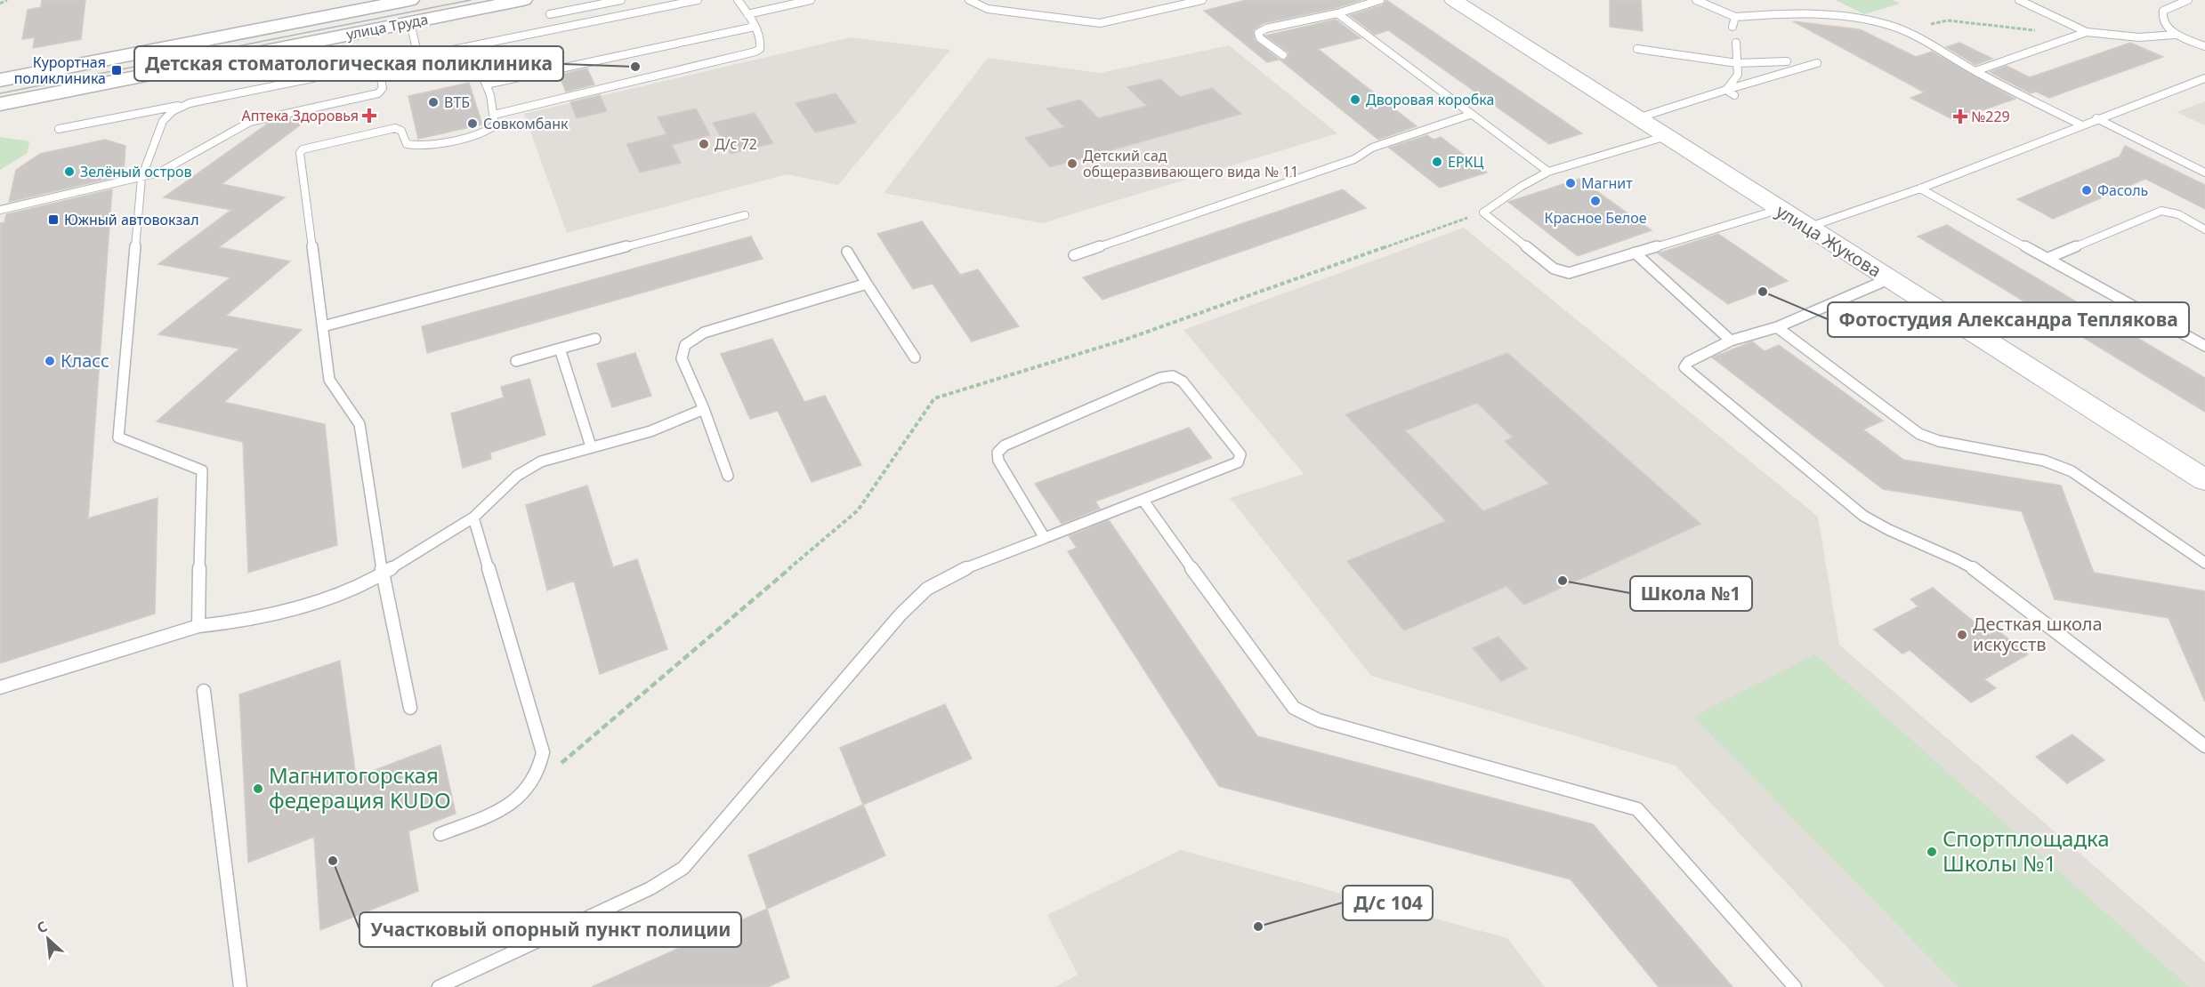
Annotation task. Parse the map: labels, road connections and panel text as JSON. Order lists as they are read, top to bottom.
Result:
{
  "streets": {
    "main road": ["улица Труда"],
    "street": ["улица Жукова"]
  },
  "places": {
    "other": [
      "Детская стоматологическая поликлиника",
      "Дворовая коробка",
      "ВТБ",
      "Совкомбанк",
      "Д/с 72",
      "ЕРКЦ",
      "Детский сад общеразвивающего вида № 11",
      "Зелёный остров",
      "Магнит",
      "Фасоль",
      "Красное Белое",
      "Фотостудия Александра Теплякова",
      "Класс",
      "Школа №1",
      "Десткая школа искусств",
      "Магнитогорская федерация KUDO",
      "Спортплощадка Школы №1",
      "Участковый опорный пункт полиции",
      "Д/с 104"
    ],
    "transit": ["Курортная поликлиника", "Южный автовокзал"],
    "health": ["Аптека Здоровья", "№229"]
  },
  "north": "top left"
}
